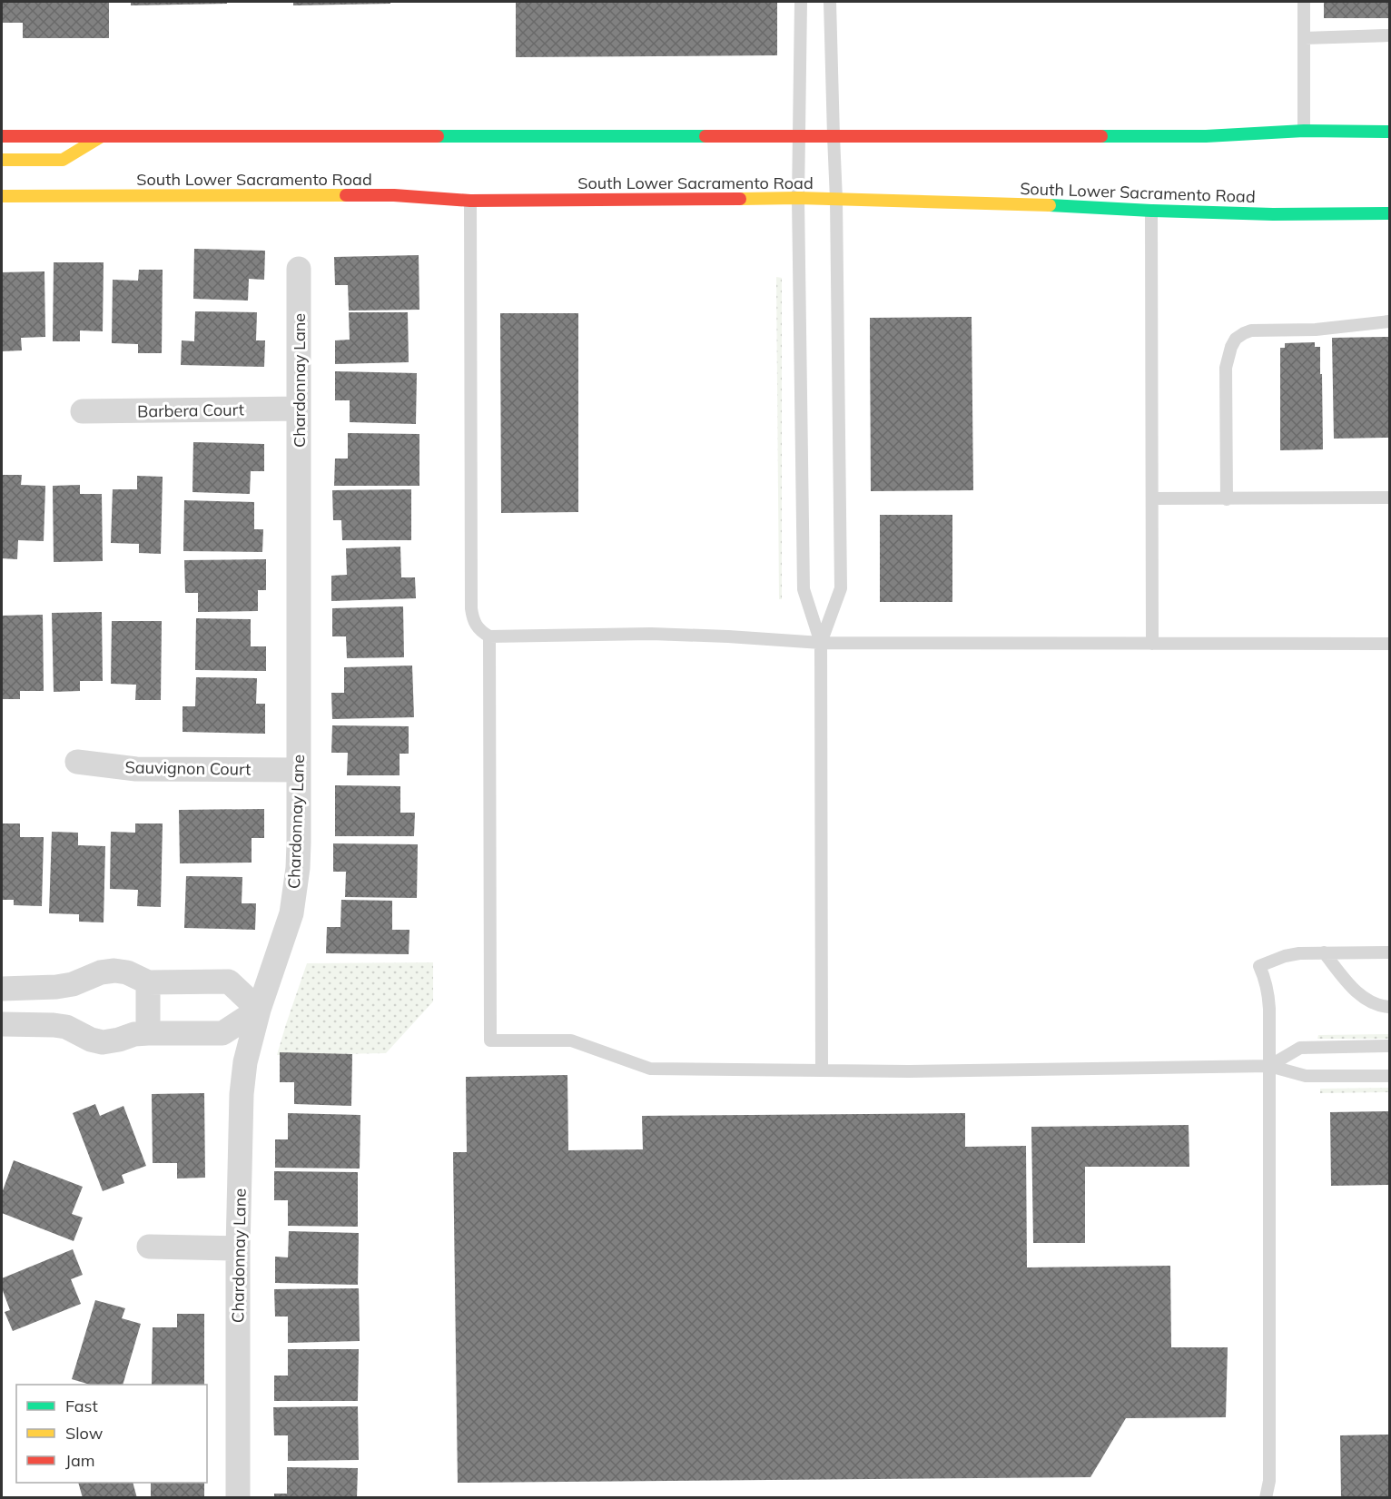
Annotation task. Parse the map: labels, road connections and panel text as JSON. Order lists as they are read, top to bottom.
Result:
{
  "streets": {
    "main road": ["South Lower Sacramento Road"],
    "street": ["Chardonnay Lane", "Barbera Court", "Sauvignon Court"]
  },
  "crossings": [
    ["Chardonnay Lane", "Barbera Court"],
    ["Chardonnay Lane", "Sauvignon Court"]
  ],
  "legend": ["Fast", "Slow", "Jam"]
}
